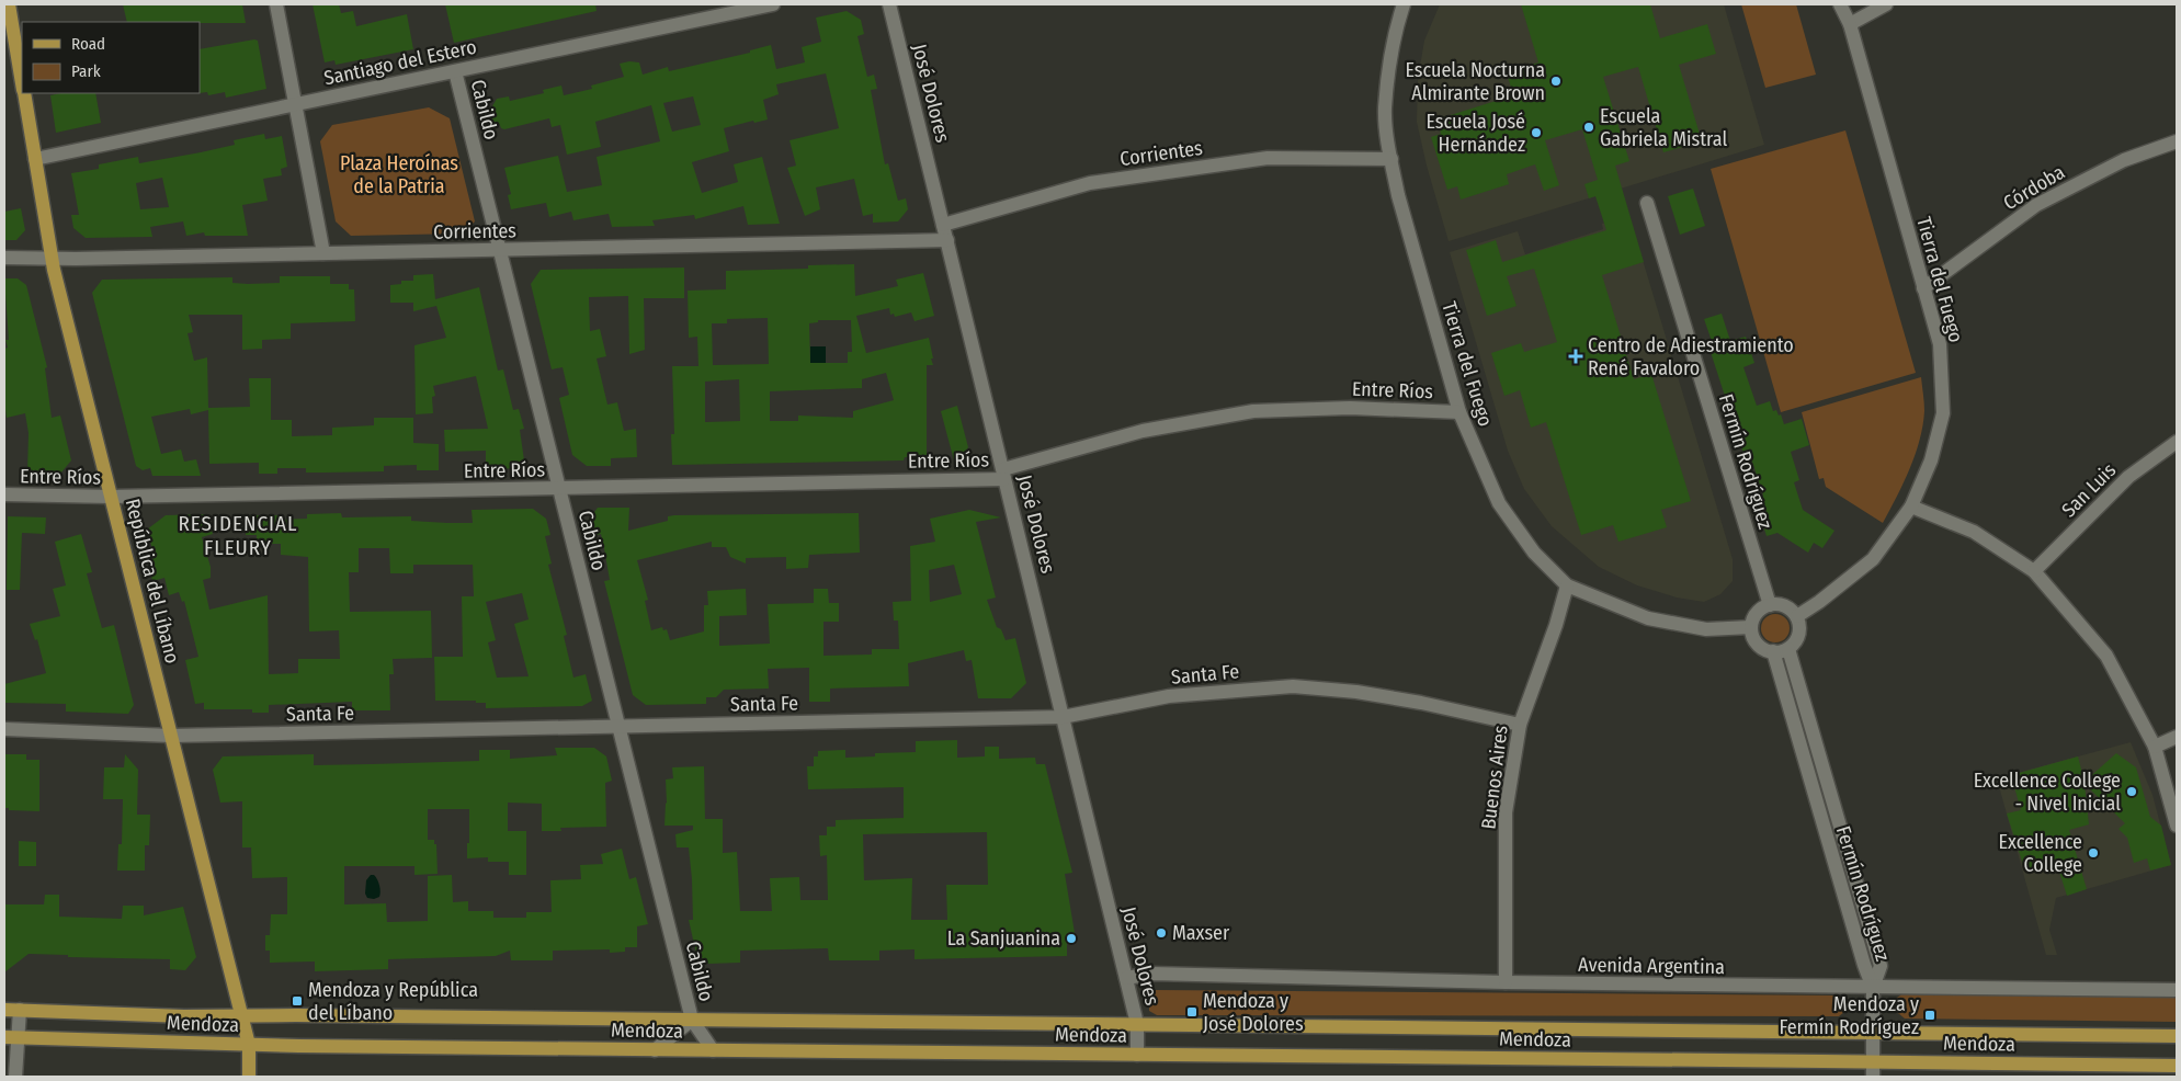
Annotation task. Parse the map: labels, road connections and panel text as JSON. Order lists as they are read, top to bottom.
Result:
{
  "streets": {
    "main road": ["República del Líbano", "Mendoza"],
    "street": [
      "Santiago del Estero",
      "José Dolores",
      "Cabildo",
      "Corrientes",
      "Córdoba",
      "Tierra del Fuego",
      "Entre Ríos",
      "Fermín Rodríguez",
      "San Luis",
      "Santa Fe",
      "Buenos Aires",
      "Avenida Argentina"
    ]
  },
  "crossings": [
    ["Santiago del Estero", "Cabildo"],
    ["Santiago del Estero", "República del Líbano"],
    ["José Dolores", "Corrientes"],
    ["José Dolores", "Entre Ríos"],
    ["José Dolores", "Santa Fe"],
    ["José Dolores", "Avenida Argentina"],
    ["José Dolores", "Mendoza"],
    ["Cabildo", "Corrientes"],
    ["Cabildo", "Entre Ríos"],
    ["Cabildo", "Santa Fe"],
    ["Cabildo", "Mendoza"],
    ["Corrientes", "Tierra del Fuego"],
    ["Corrientes", "República del Líbano"],
    ["Córdoba", "Tierra del Fuego"],
    ["Tierra del Fuego", "Entre Ríos"],
    ["Tierra del Fuego", "Fermín Rodríguez"],
    ["Tierra del Fuego", "Buenos Aires"],
    ["Entre Ríos", "República del Líbano"],
    ["Fermín Rodríguez", "Avenida Argentina"],
    ["Fermín Rodríguez", "Mendoza"],
    ["República del Líbano", "Santa Fe"],
    ["República del Líbano", "Mendoza"],
    ["Santa Fe", "Buenos Aires"],
    ["Buenos Aires", "Avenida Argentina"]
  ],
  "districts": ["RESIDENCIAL FLEURY"],
  "parks": ["Plaza Heroínas de la Patria"],
  "places": {
    "other": [
      "Escuela Nocturna Almirante Brown",
      "Escuela Gabriela Mistral",
      "Escuela José Hernández",
      "Excellence College - Nivel Inicial",
      "Excellence College",
      "Maxser",
      "La Sanjuanina"
    ],
    "health": ["Centro de Adiestramiento René Favaloro"],
    "transit": ["Mendoza y República del Líbano", "Mendoza y José Dolores", "Mendoza y Fermín Rodríguez"]
  },
  "legend": ["Road", "Park"]
}
